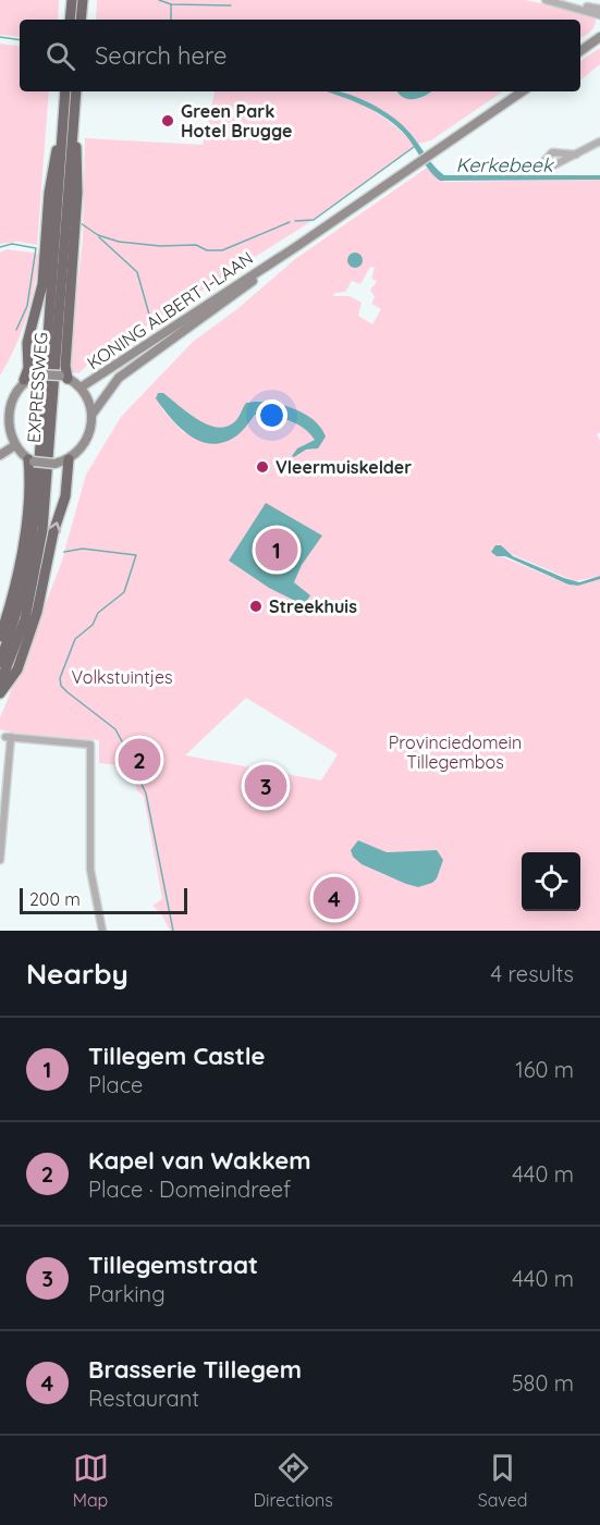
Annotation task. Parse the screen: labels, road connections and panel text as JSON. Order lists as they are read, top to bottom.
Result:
{
  "streets": {
    "highway": ["EXPRESSWEG"],
    "main road": ["KONING ALBERT I-LAAN"]
  },
  "water": ["Kerkebeek"],
  "parks": ["Volkstuintjes", "Provinciedomein Tillegembos"],
  "places": ["Green Park Hotel Brugge", "Vleermuiskelder", "Streekhuis"],
  "scale_bar": "200 m",
  "page": {
    "search": "Search here",
    "pins": [
      "1",
      "2",
      "3",
      "4"
    ],
    "scale": "200 m",
    "heading": ["Nearby", "4 results"],
    "list": [
      {
        "mark": "1",
        "name": "Tillegem Castle",
        "note": "Place",
        "value": "160 m"
      },
      {
        "mark": "2",
        "name": "Kapel van Wakkem",
        "note": "Place · Domeindreef",
        "value": "440 m"
      },
      {
        "mark": "3",
        "name": "Tillegemstraat",
        "note": "Parking",
        "value": "440 m"
      },
      {
        "mark": "4",
        "name": "Brasserie Tillegem",
        "note": "Restaurant",
        "value": "580 m"
      }
    ],
    "nav": ["Map", "Directions", "Saved"]
  }
}
